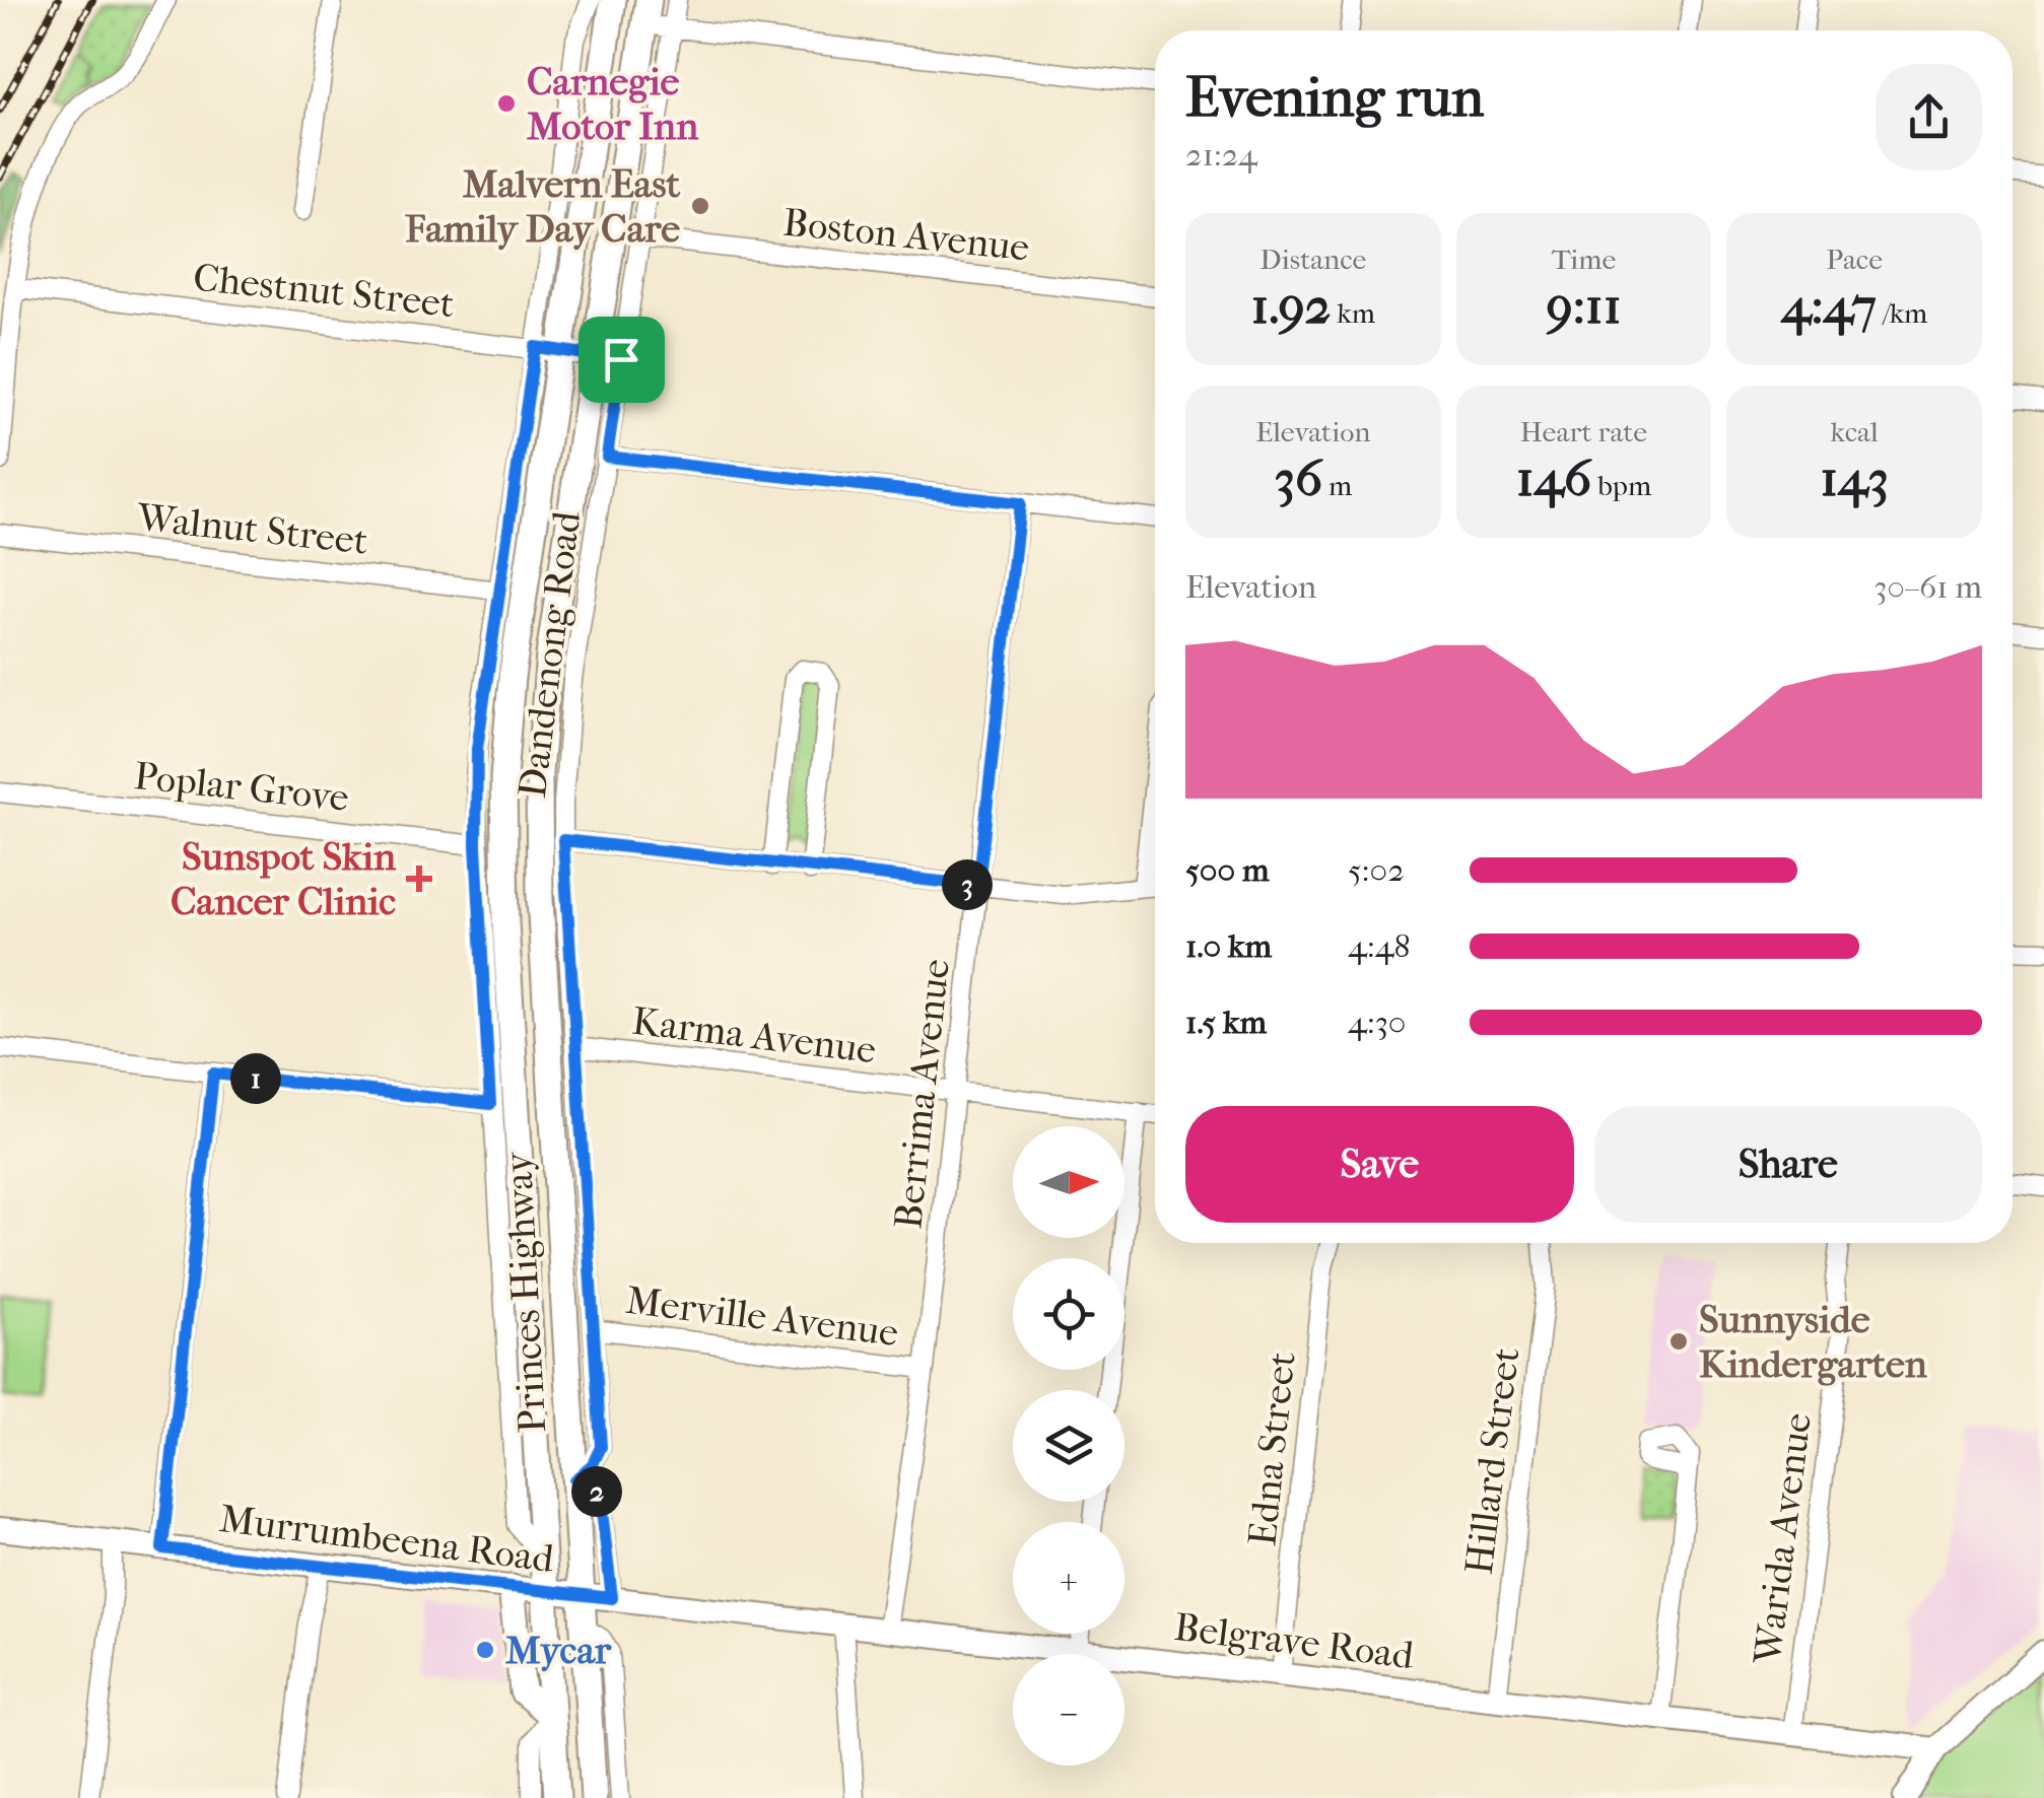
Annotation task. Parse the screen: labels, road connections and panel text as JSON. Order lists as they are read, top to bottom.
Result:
{
  "streets": {
    "highway": ["Princes Highway"],
    "main road": ["Murrumbeena Road", "Belgrave Road"],
    "street": [
      "Boston Avenue",
      "Chestnut Street",
      "Walnut Street",
      "Dandenong Road",
      "Poplar Grove",
      "Karma Avenue",
      "Berrima Avenue",
      "Merville Avenue",
      "Edna Street",
      "Hillard Street",
      "Warida Avenue"
    ]
  },
  "crossings": [
    ["Boston Avenue", "Dandenong Road"],
    ["Chestnut Street", "Dandenong Road"],
    ["Chestnut Street", "Princes Highway"],
    ["Walnut Street", "Dandenong Road"],
    ["Dandenong Road", "Poplar Grove"],
    ["Dandenong Road", "Karma Avenue"],
    ["Dandenong Road", "Princes Highway"],
    ["Dandenong Road", "Merville Avenue"],
    ["Karma Avenue", "Berrima Avenue"],
    ["Berrima Avenue", "Merville Avenue"],
    ["Berrima Avenue", "Belgrave Road"],
    ["Princes Highway", "Murrumbeena Road"],
    ["Princes Highway", "Belgrave Road"],
    ["Edna Street", "Belgrave Road"],
    ["Hillard Street", "Belgrave Road"],
    ["Murrumbeena Road", "Belgrave Road"],
    ["Warida Avenue", "Belgrave Road"]
  ],
  "places": {
    "other": [
      "Carnegie Motor Inn",
      "Malvern East Family Day Care",
      "Sunnyside Kindergarten",
      "Mycar"
    ],
    "health": ["Sunspot Skin Cancer Clinic"]
  },
  "north": "right",
  "page": {
    "heading": ["Evening run", "21:24"],
    "stats": [
      ["Distance", "1.92 km"],
      ["Time", "9:11"],
      ["Pace", "4:47 /km"],
      ["Elevation", "36 m"],
      ["Heart rate", "146 bpm"],
      ["kcal", "143"]
    ],
    "chart": ["Elevation", "30–61 m"],
    "list": [
      {
        "name": "500 m",
        "note": "5:02"
      },
      {
        "name": "1.0 km",
        "note": "4:48"
      },
      {
        "name": "1.5 km",
        "note": "4:30"
      }
    ],
    "pins": ["3", "1", "2"],
    "buttons": ["Save", "Share"],
    "map_buttons": ["+", "−"]
  }
}
